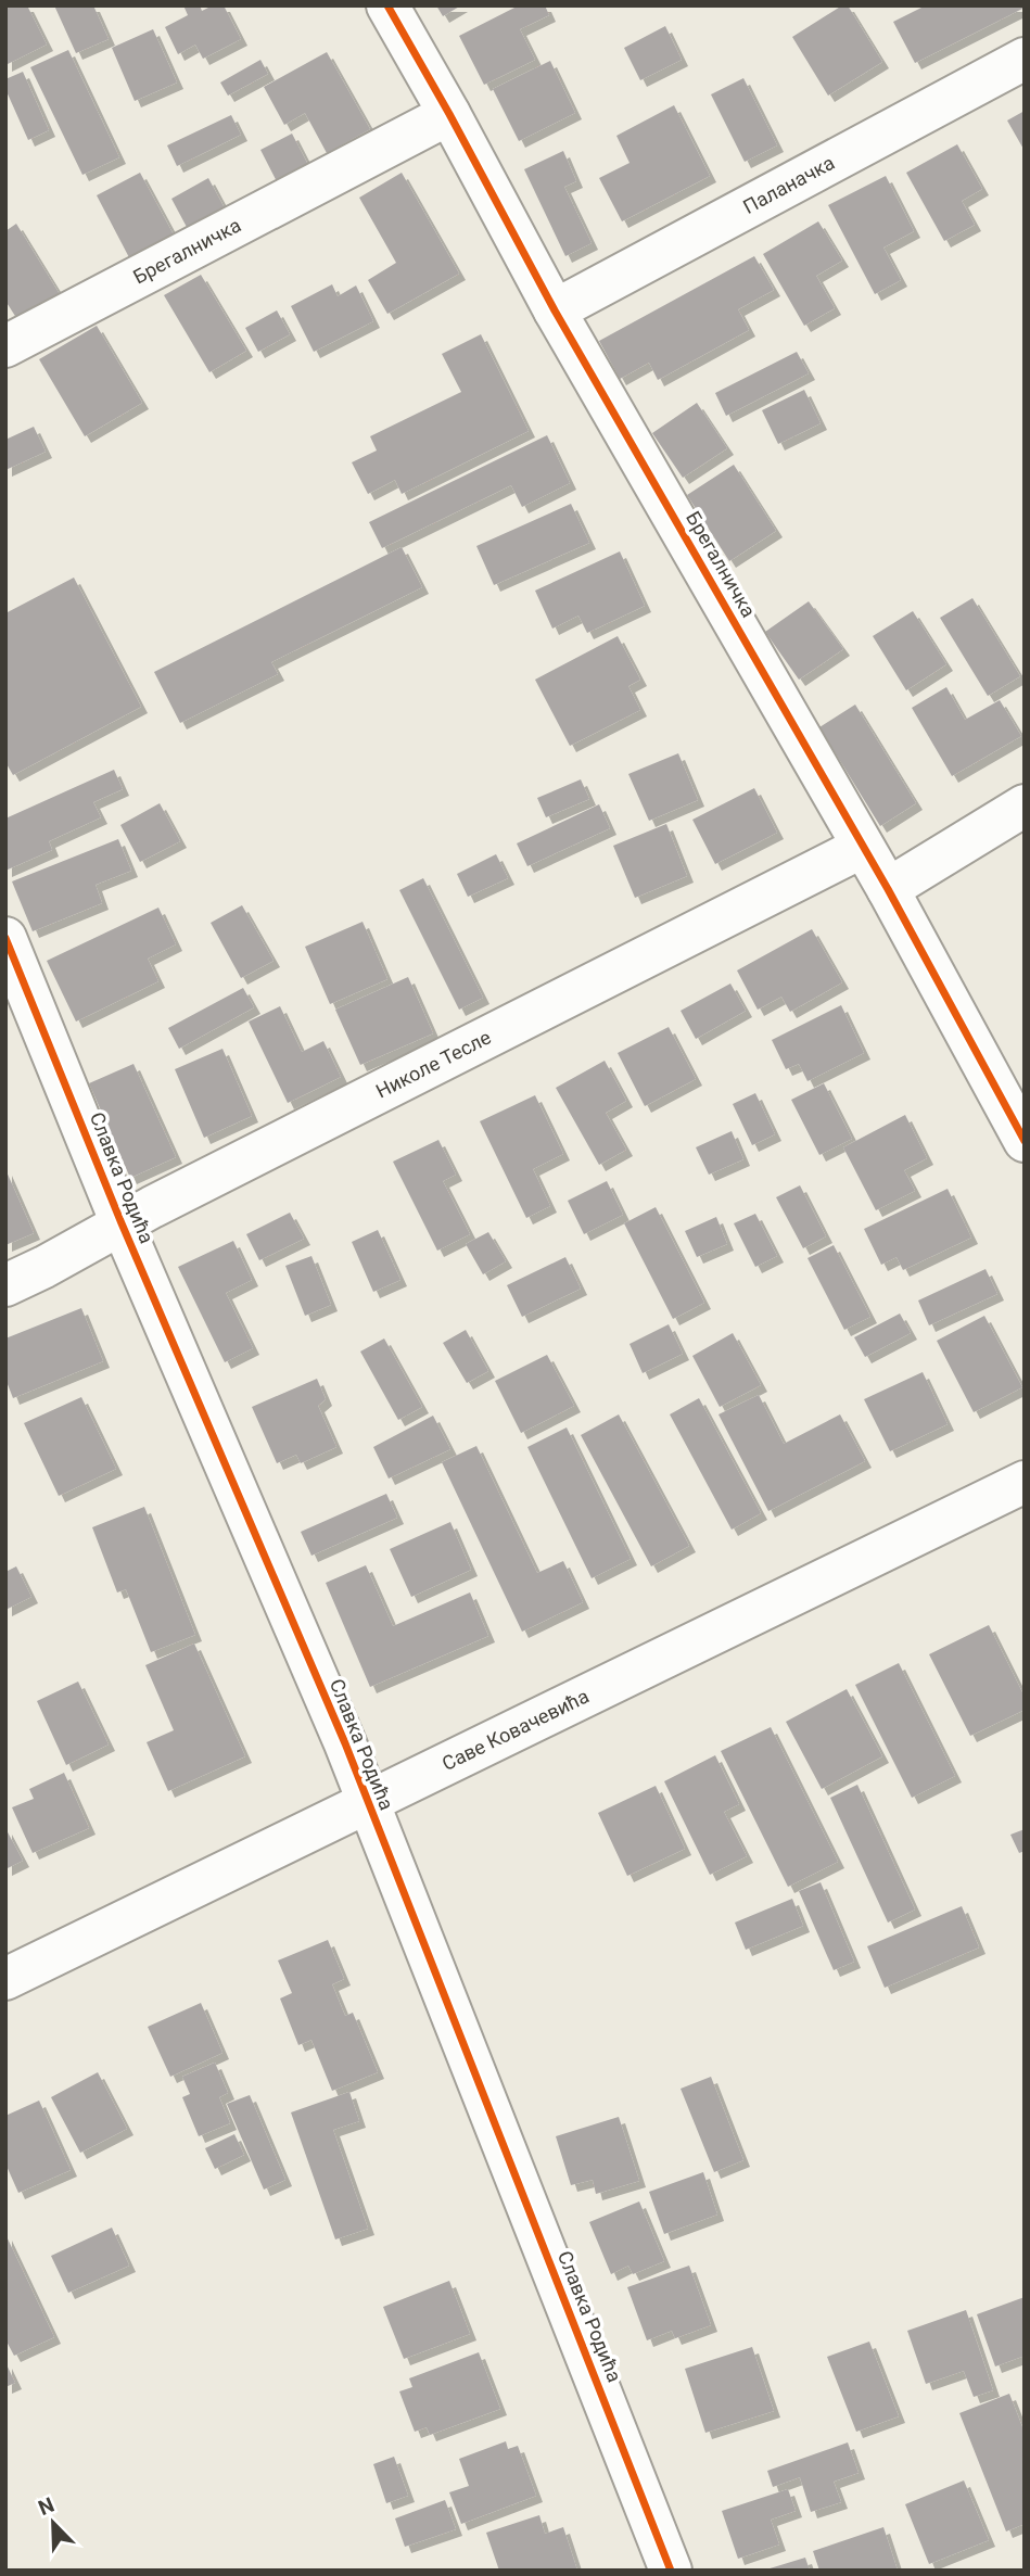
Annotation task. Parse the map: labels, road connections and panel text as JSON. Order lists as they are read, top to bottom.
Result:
{
  "streets": {
    "street": [
      "Паланачка",
      "Брегалничка",
      "Николе Тесле",
      "Славка Родића",
      "Саве Ковачевића"
    ]
  },
  "crossings": [
    ["Паланачка", "Брегалничка"],
    ["Брегалничка", "Николе Тесле"],
    ["Николе Тесле", "Славка Родића"],
    ["Славка Родића", "Саве Ковачевића"]
  ],
  "north": "top left"
}
